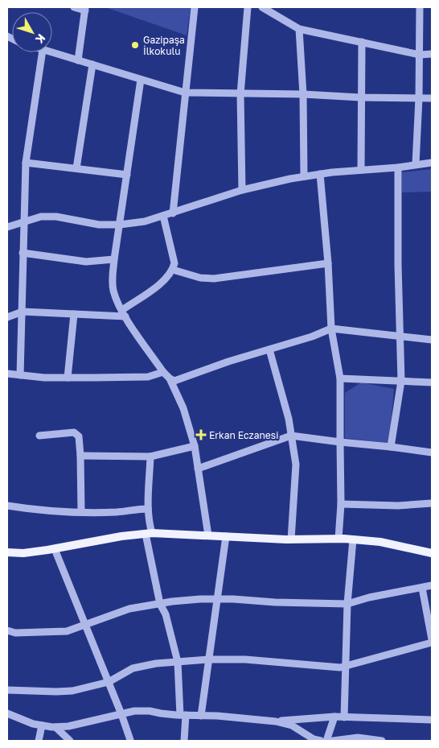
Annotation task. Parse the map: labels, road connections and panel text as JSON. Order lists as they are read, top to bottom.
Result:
{
  "places": {
    "other": ["Gazipaşa İlkokulu"],
    "health": ["Erkan Eczanesi"]
  },
  "north": "bottom right"
}
